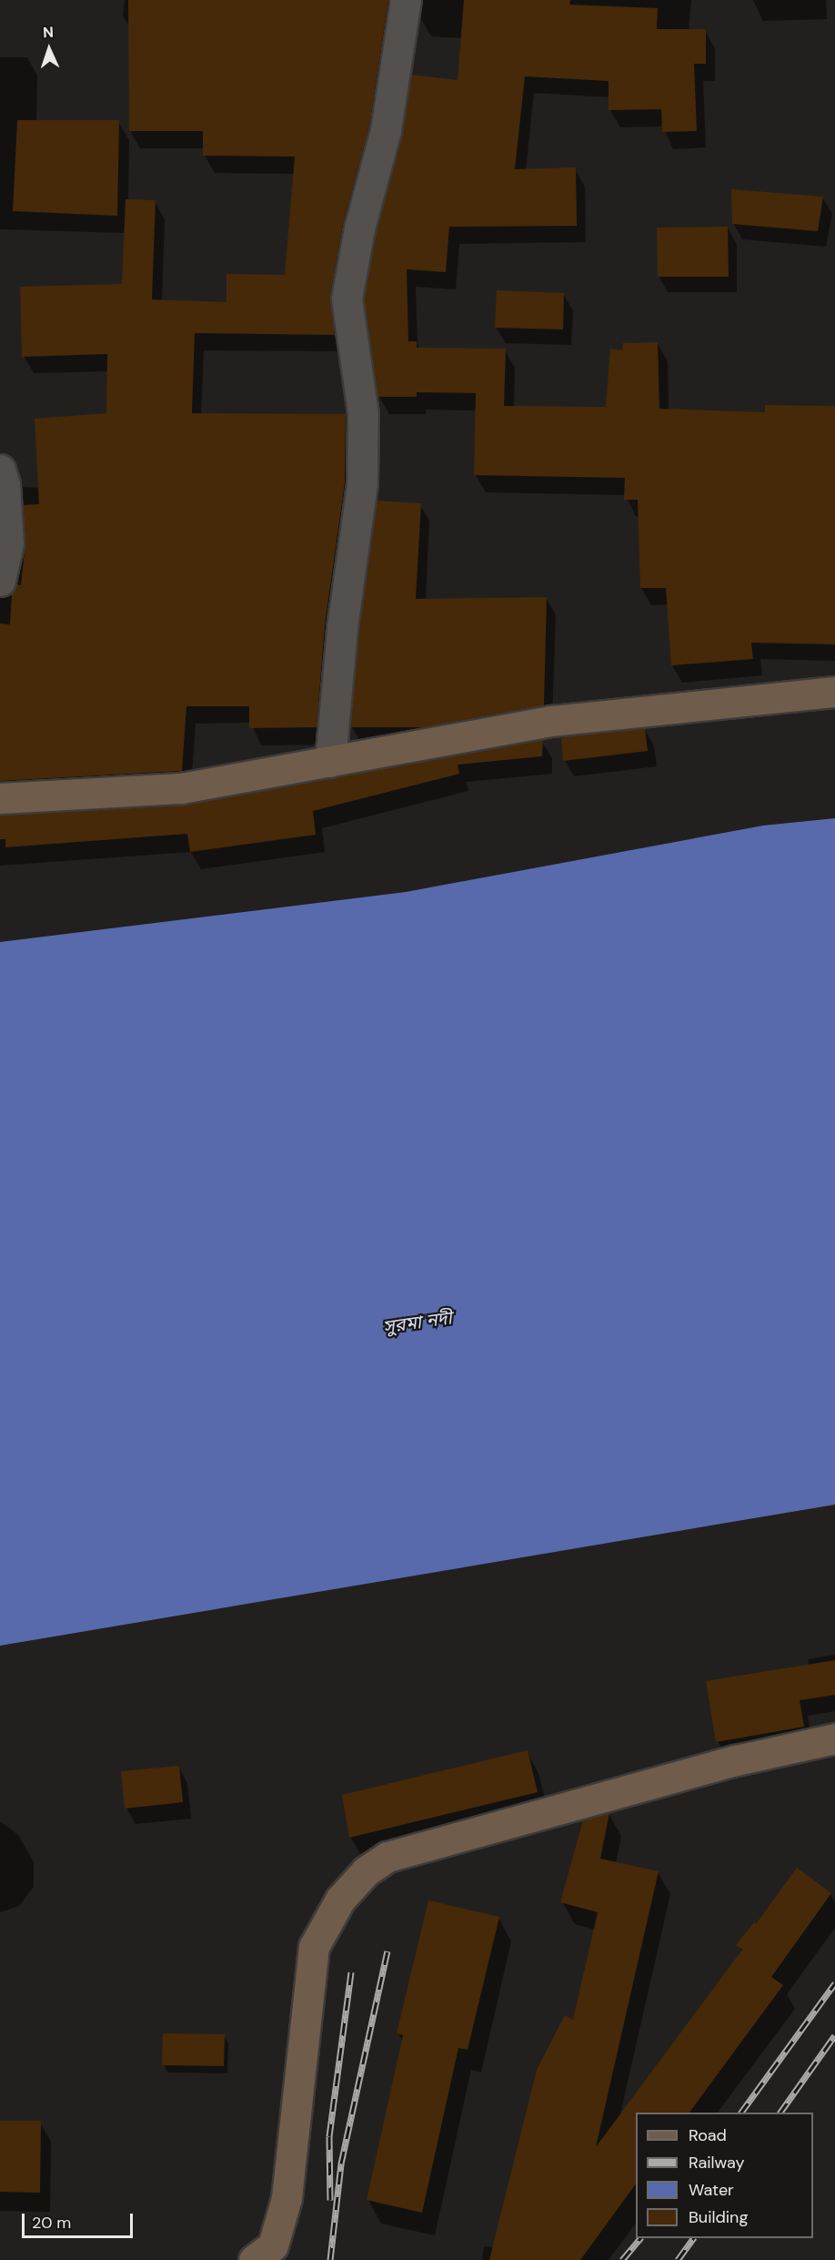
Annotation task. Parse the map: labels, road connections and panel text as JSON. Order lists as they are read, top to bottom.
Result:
{
  "water": ["সুরমা নদী"],
  "legend": [
    "Road",
    "Railway",
    "Water",
    "Building"
  ],
  "scale_bar": "20 m",
  "north": "top"
}
